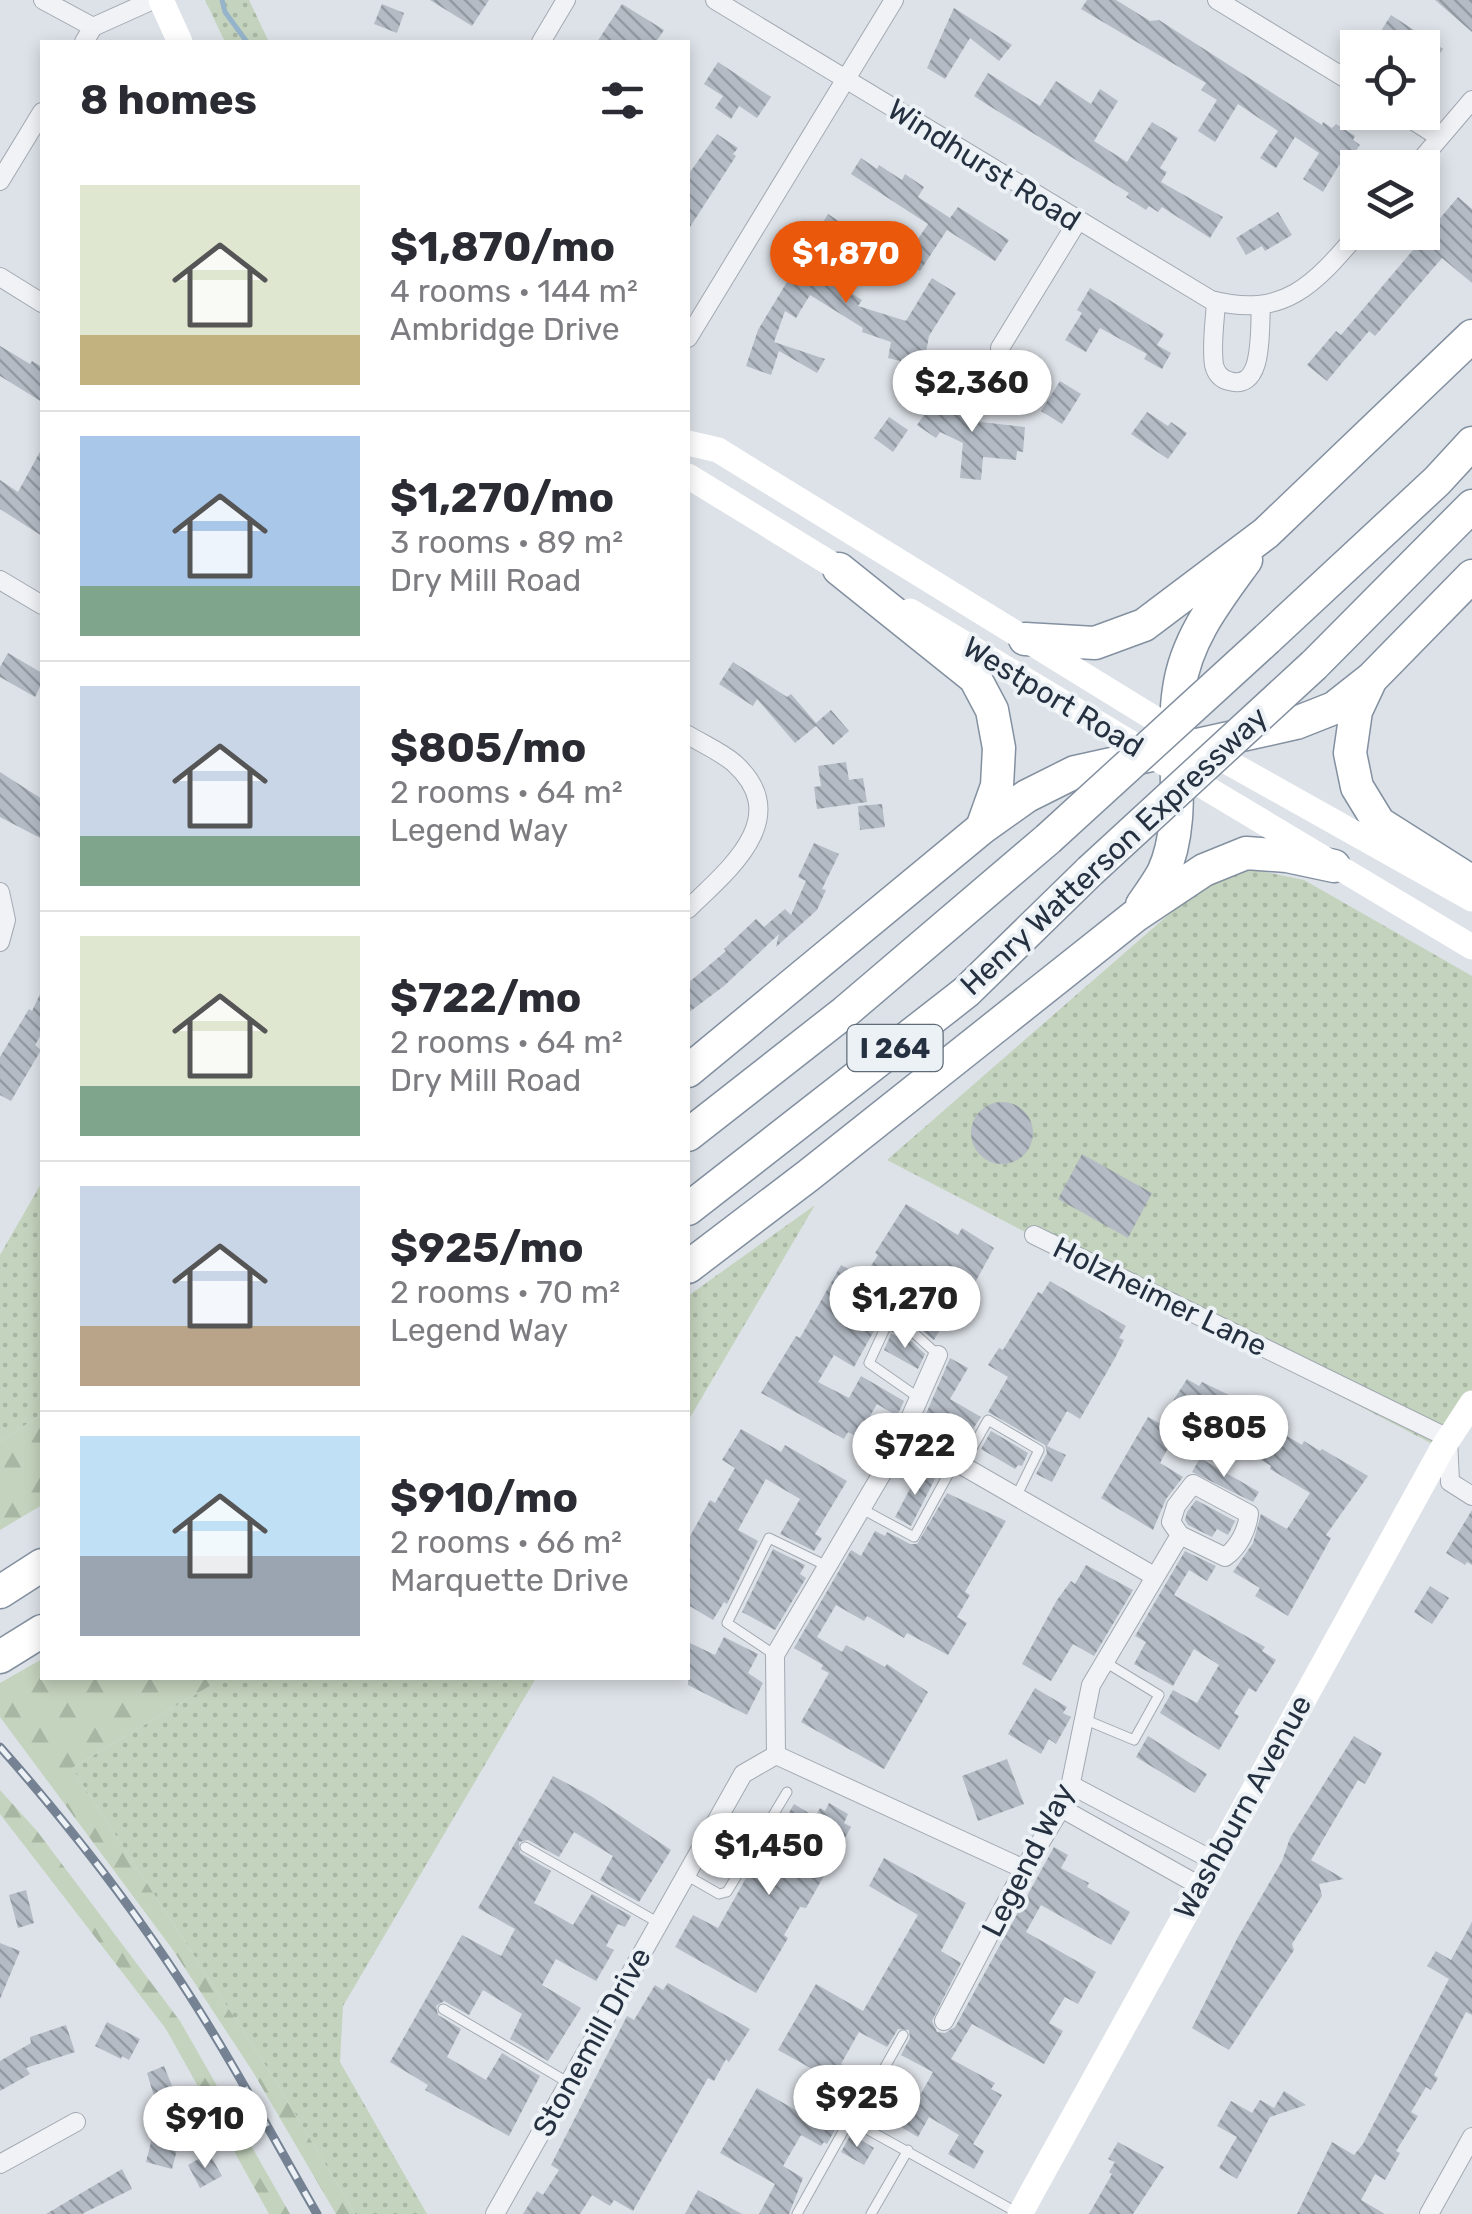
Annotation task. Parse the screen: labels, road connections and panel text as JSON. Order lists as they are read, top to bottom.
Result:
{
  "streets": {
    "highway": ["Henry Watterson Expressway", "I 264"],
    "main road": ["Westport Road", "Washburn Avenue"],
    "street": [
      "Windhurst Road",
      "Holzheimer Lane",
      "Legend Way",
      "Stonemill Drive"
    ]
  },
  "crossings": [
    ["Holzheimer Lane", "Washburn Avenue"]
  ],
  "page": {
    "heading": "8 homes",
    "list": [
      {
        "name": "$1,870/mo",
        "note": "4 rooms · 144 m² · Ambridge Drive"
      },
      {
        "name": "$1,270/mo",
        "note": "3 rooms · 89 m² · Dry Mill Road"
      },
      {
        "name": "$805/mo",
        "note": "2 rooms · 64 m² · Legend Way"
      },
      {
        "name": "$722/mo",
        "note": "2 rooms · 64 m² · Dry Mill Road"
      },
      {
        "name": "$925/mo",
        "note": "2 rooms · 70 m² · Legend Way"
      },
      {
        "name": "$910/mo",
        "note": "2 rooms · 66 m² · Marquette Drive"
      }
    ],
    "price": [
      "$1,870",
      "$2,360",
      "$1,270",
      "$805",
      "$722",
      "$1,450",
      "$925",
      "$910"
    ]
  }
}
